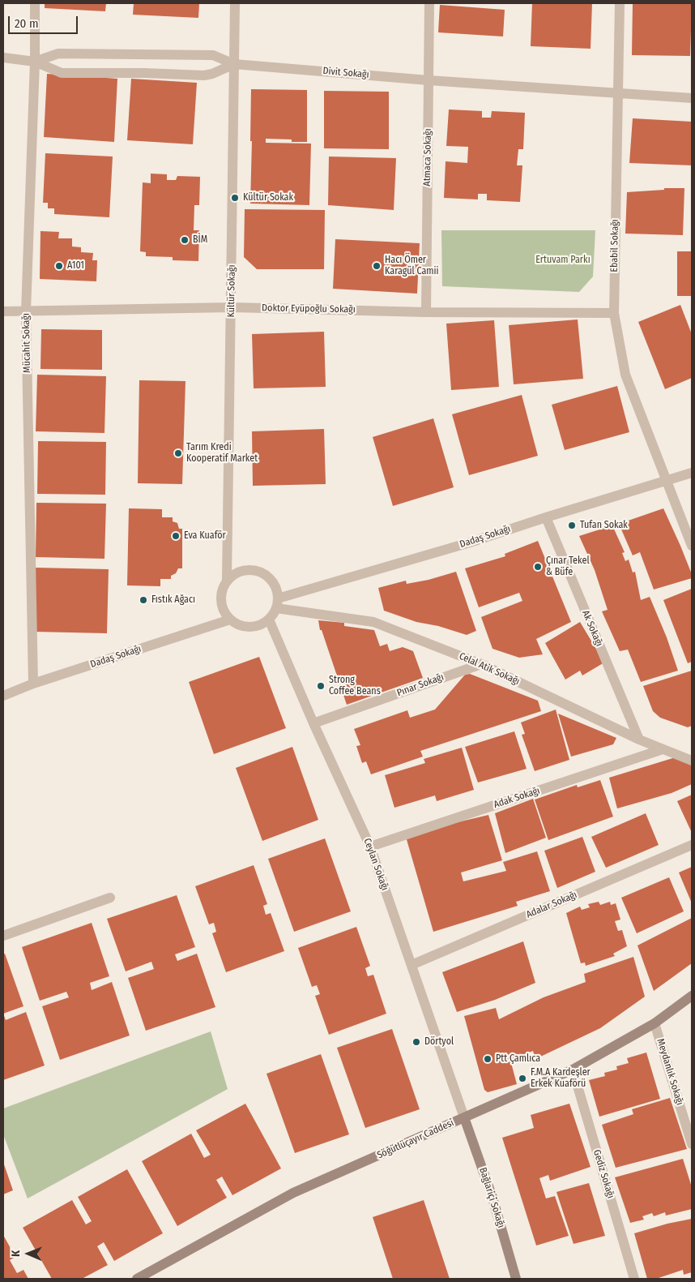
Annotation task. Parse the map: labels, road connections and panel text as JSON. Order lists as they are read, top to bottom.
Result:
{
  "streets": {
    "street": [
      "Divit Sokağı",
      "Atmaca Sokağı",
      "Ebabil Sokağı",
      "Kültür Sokağı",
      "Doktor Eyüpoğlu Sokağı",
      "Mücahit Sokağı",
      "Dadaş Sokağı",
      "Ak Sokağı",
      "Celal Atik Sokağı",
      "Pınar Sokağı",
      "Adak Sokağı",
      "Ceylan Sokağı",
      "Adalar Sokağı",
      "Meydanlık Sokağı",
      "Söğütlüçayır Caddesi",
      "Gediz Sokağı",
      "Bağlariçi Sokağı"
    ]
  },
  "crossings": [
    ["Divit Sokağı", "Atmaca Sokağı"],
    ["Divit Sokağı", "Ebabil Sokağı"],
    ["Divit Sokağı", "Kültür Sokağı"],
    ["Divit Sokağı", "Mücahit Sokağı"],
    ["Atmaca Sokağı", "Doktor Eyüpoğlu Sokağı"],
    ["Ebabil Sokağı", "Doktor Eyüpoğlu Sokağı"],
    ["Ebabil Sokağı", "Dadaş Sokağı"],
    ["Kültür Sokağı", "Doktor Eyüpoğlu Sokağı"],
    ["Kültür Sokağı", "Dadaş Sokağı"],
    ["Kültür Sokağı", "Celal Atik Sokağı"],
    ["Kültür Sokağı", "Ceylan Sokağı"],
    ["Doktor Eyüpoğlu Sokağı", "Mücahit Sokağı"],
    ["Mücahit Sokağı", "Dadaş Sokağı"],
    ["Dadaş Sokağı", "Ak Sokağı"],
    ["Dadaş Sokağı", "Celal Atik Sokağı"],
    ["Dadaş Sokağı", "Ceylan Sokağı"],
    ["Ak Sokağı", "Celal Atik Sokağı"],
    ["Celal Atik Sokağı", "Pınar Sokağı"],
    ["Celal Atik Sokağı", "Adak Sokağı"],
    ["Celal Atik Sokağı", "Ceylan Sokağı"],
    ["Pınar Sokağı", "Ceylan Sokağı"],
    ["Adak Sokağı", "Ceylan Sokağı"],
    ["Ceylan Sokağı", "Adalar Sokağı"],
    ["Ceylan Sokağı", "Söğütlüçayır Caddesi"],
    ["Ceylan Sokağı", "Bağlariçi Sokağı"],
    ["Meydanlık Sokağı", "Söğütlüçayır Caddesi"],
    ["Söğütlüçayır Caddesi", "Gediz Sokağı"],
    ["Söğütlüçayır Caddesi", "Bağlariçi Sokağı"]
  ],
  "parks": ["Ertuvam Parkı"],
  "places": [
    "Kültür Sokak",
    "BİM",
    "A101",
    "Hacı Ömer Karagül Camii",
    "Tarım Kredi Kooperatif Market",
    "Tufan Sokak",
    "Eva Kuaför",
    "Çınar Tekel & Büfe",
    "Fıstık Ağacı",
    "Strong Coffee Beans",
    "Dörtyol",
    "Ptt Çamlıca",
    "F.M.A Kardeşler Erkek Kuaförü"
  ],
  "scale_bar": "20 m",
  "north": "left"
}
